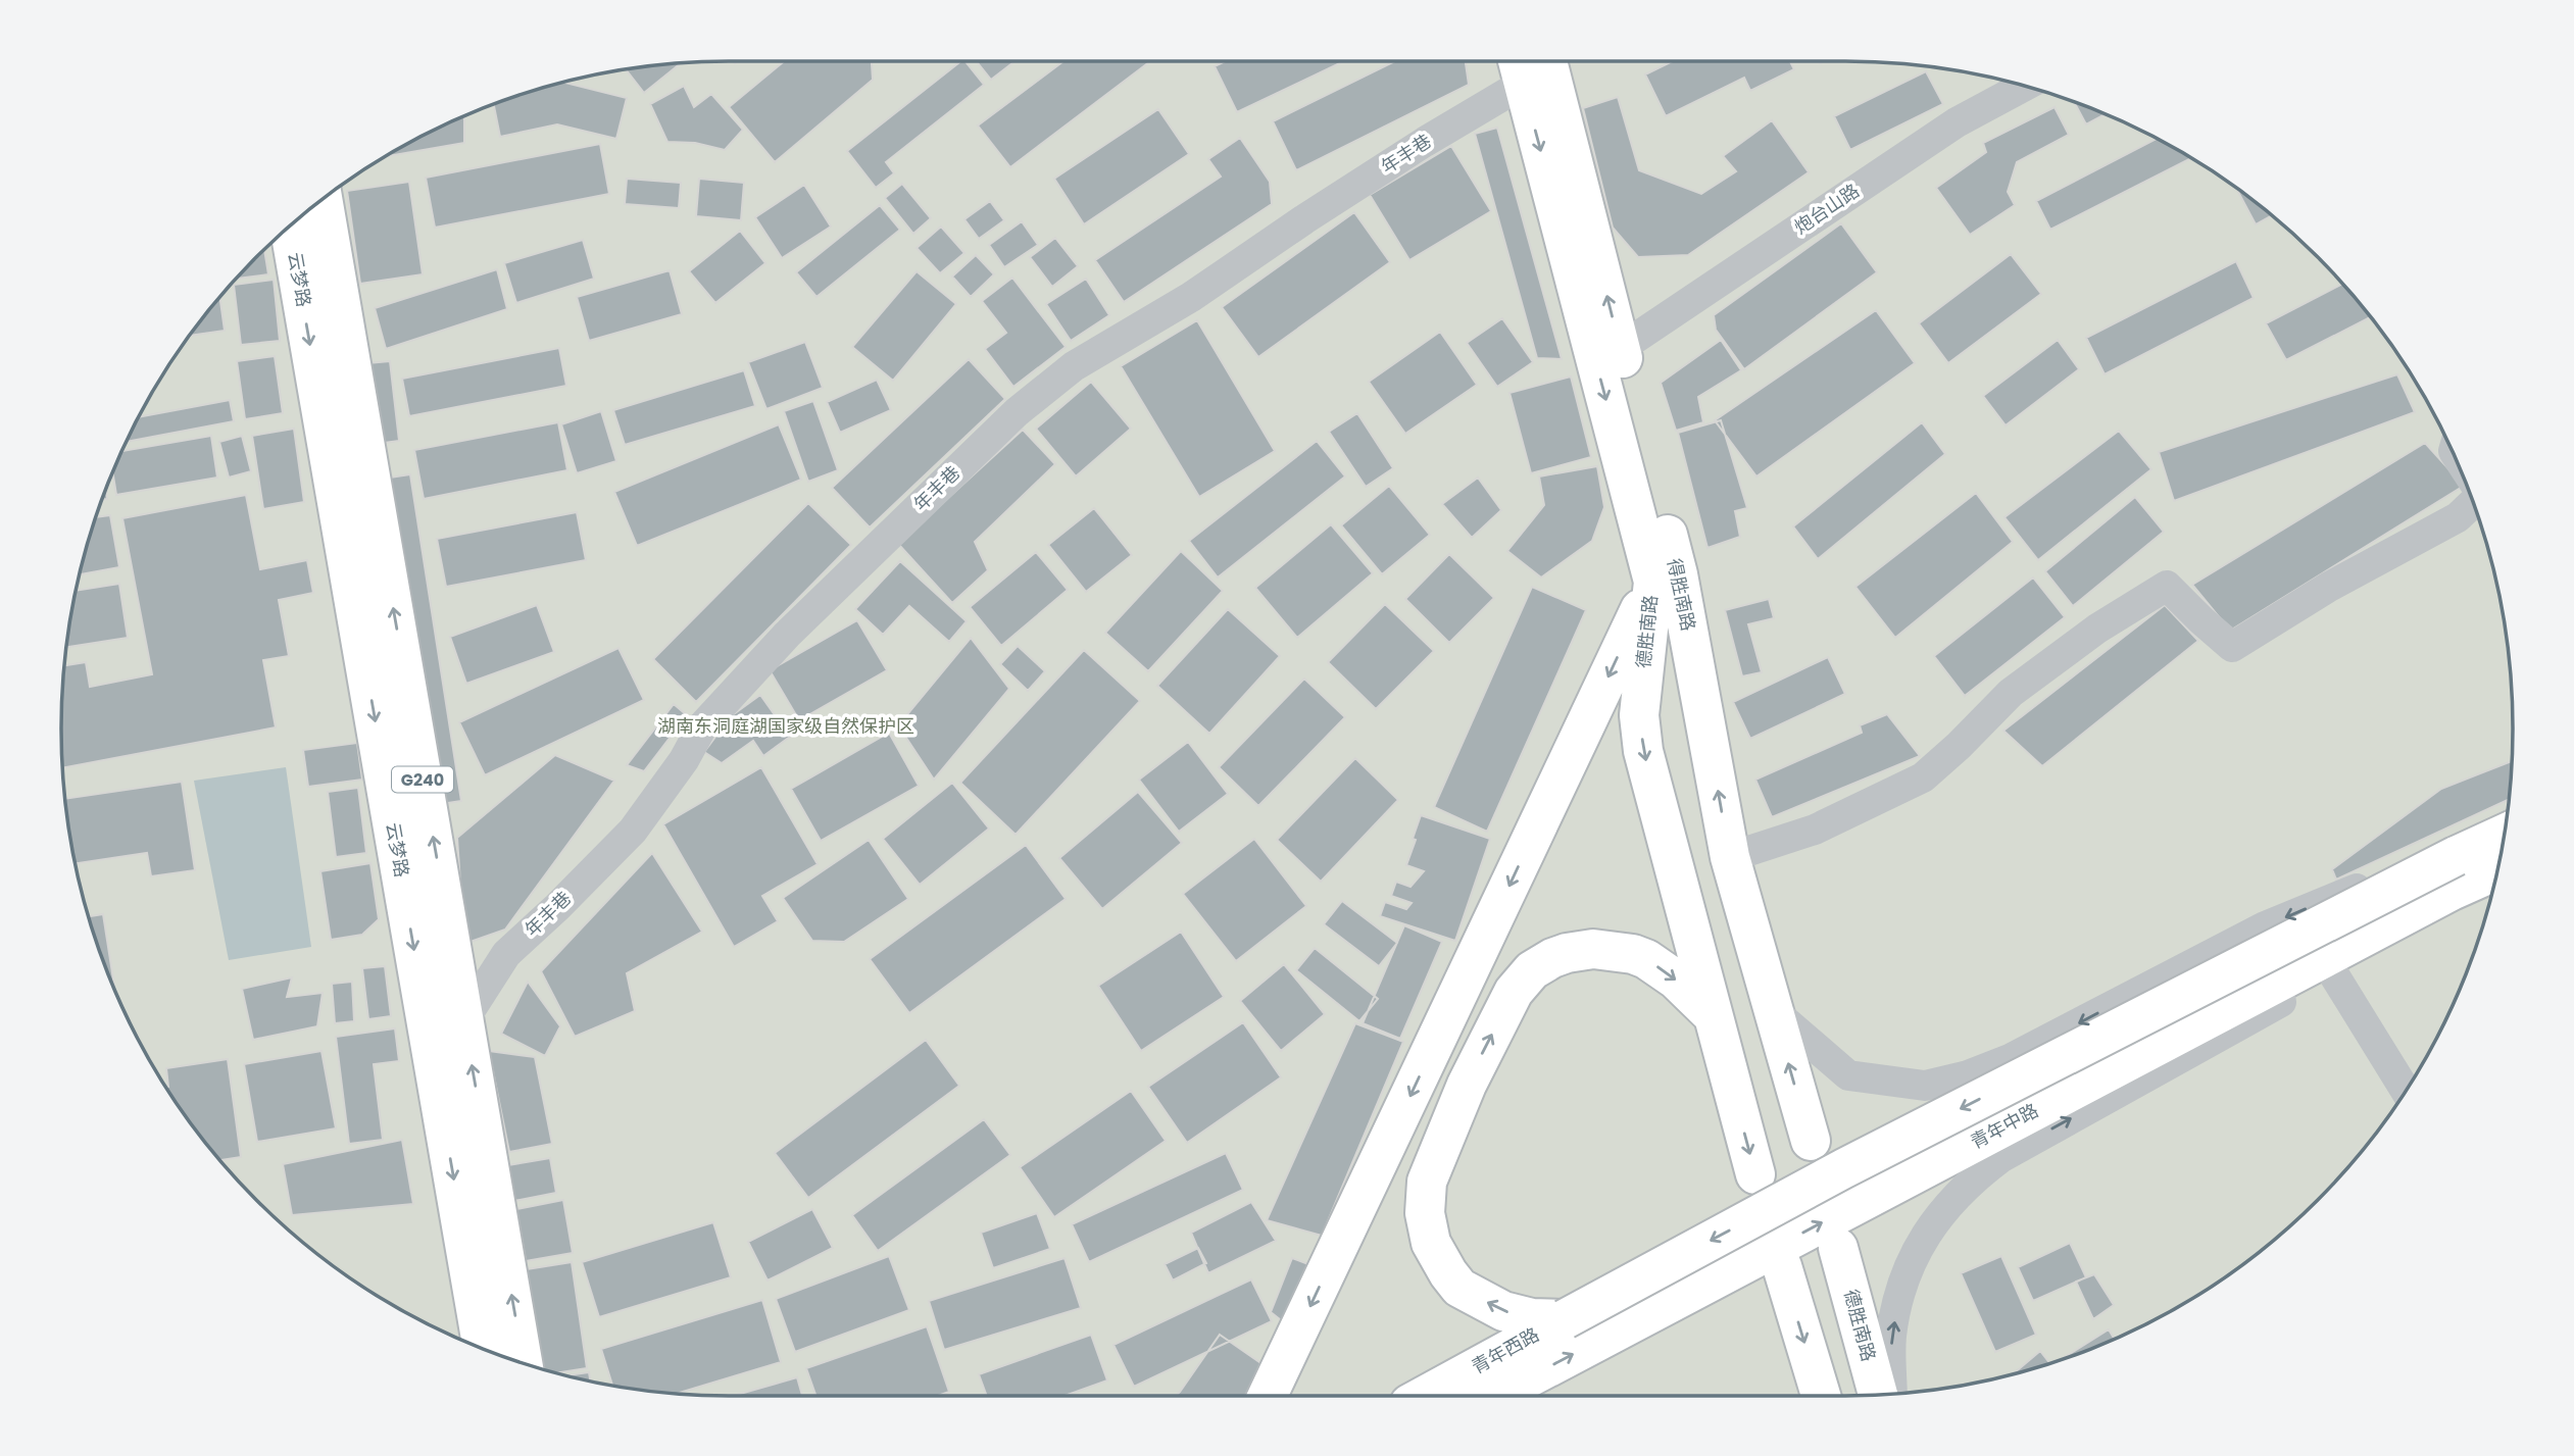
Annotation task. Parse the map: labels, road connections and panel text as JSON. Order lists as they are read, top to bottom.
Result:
{
  "streets": {
    "main road": [
      "云梦路",
      "得胜南路",
      "德胜南路",
      "G240",
      "青年中路",
      "青年西路"
    ],
    "street": ["年丰巷", "炮台山路"]
  },
  "crossings": [
    ["年丰巷", "德胜南路"],
    ["年丰巷", "G240"],
    ["炮台山路", "得胜南路"],
    ["青年中路", "青年西路"]
  ],
  "one_way": ["得胜南路", "德胜南路"],
  "parks": ["湖南东洞庭湖国家级自然保护区"]
}
